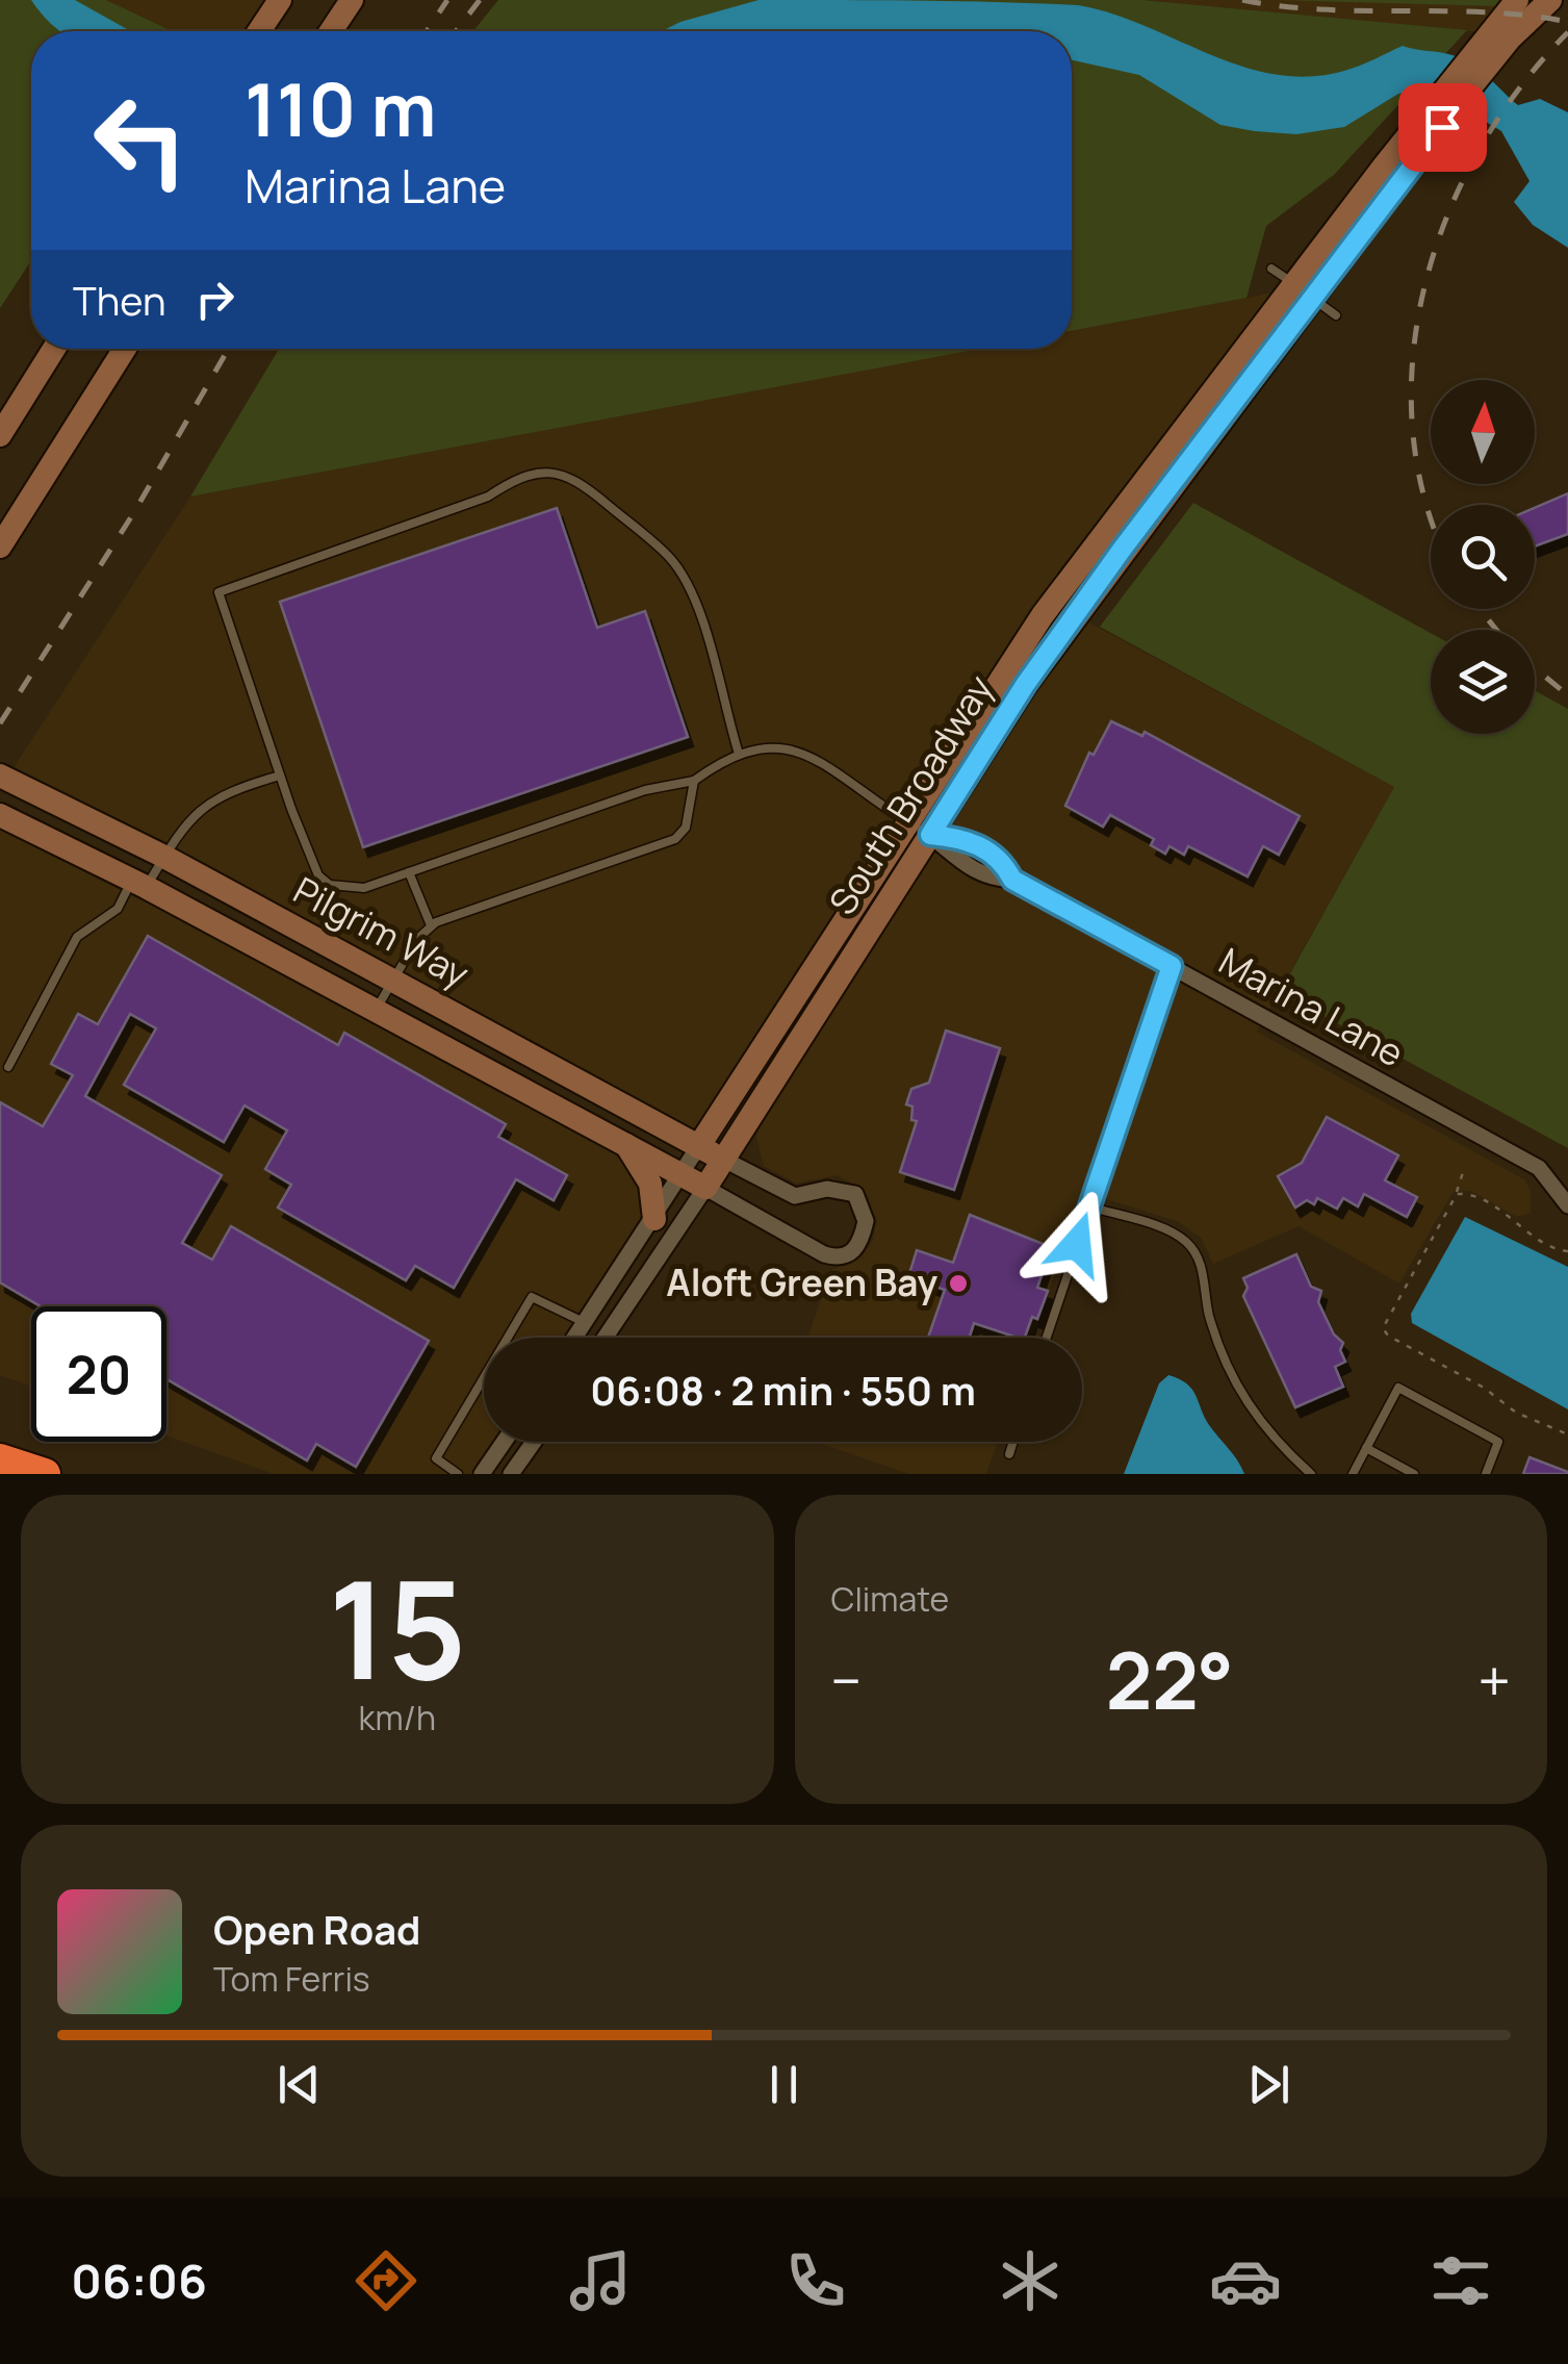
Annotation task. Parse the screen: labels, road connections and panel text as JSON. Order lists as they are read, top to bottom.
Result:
{
  "streets": {
    "street": ["South Broadway", "Pilgrim Way", "Marina Lane"]
  },
  "crossings": [
    ["South Broadway", "Pilgrim Way"],
    ["South Broadway", "Marina Lane"]
  ],
  "places": ["Aloft Green Bay"],
  "north": "top",
  "page": {
    "turn": ["110 m", "Marina Lane"],
    "then": "Then",
    "limit": "20",
    "trip": "06:08 · 2 min · 550 m",
    "tile": [
      ["15", "km/h"],
      "Climate"
    ],
    "heat": ["−", "22°", "+"],
    "song": ["Open Road", "Tom Ferris"],
    "tabs": "06:06"
  }
}
